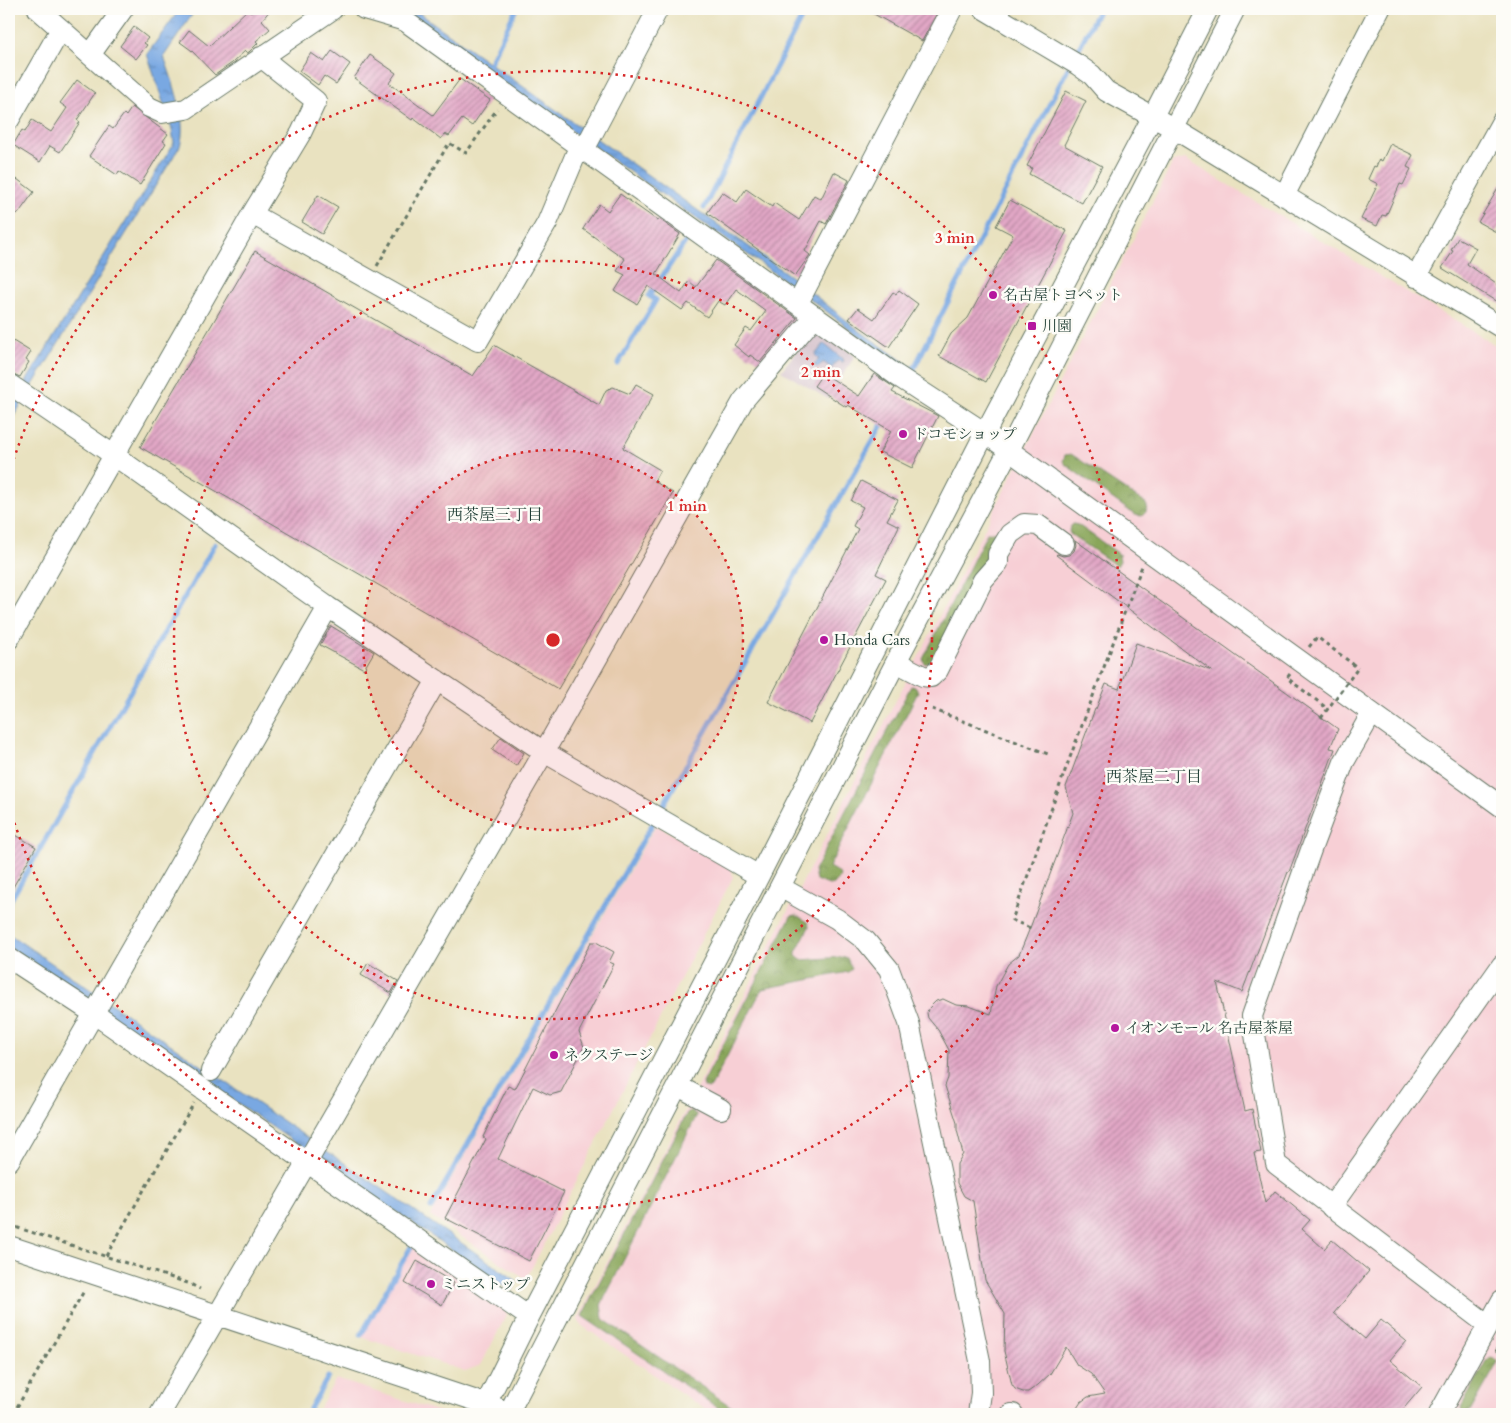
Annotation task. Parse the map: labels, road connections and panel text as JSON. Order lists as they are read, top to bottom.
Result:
{
  "districts": ["西茶屋三丁目", "西茶屋二丁目"],
  "places": {
    "other": [
      "名古屋トヨペット",
      "ドコモショップ",
      "Honda Cars",
      "イオンモール 名古屋茶屋",
      "ネクステージ",
      "ミニストップ"
    ],
    "transit": ["川園"]
  },
  "rings": ["3 min", "2 min", "1 min"]
}
